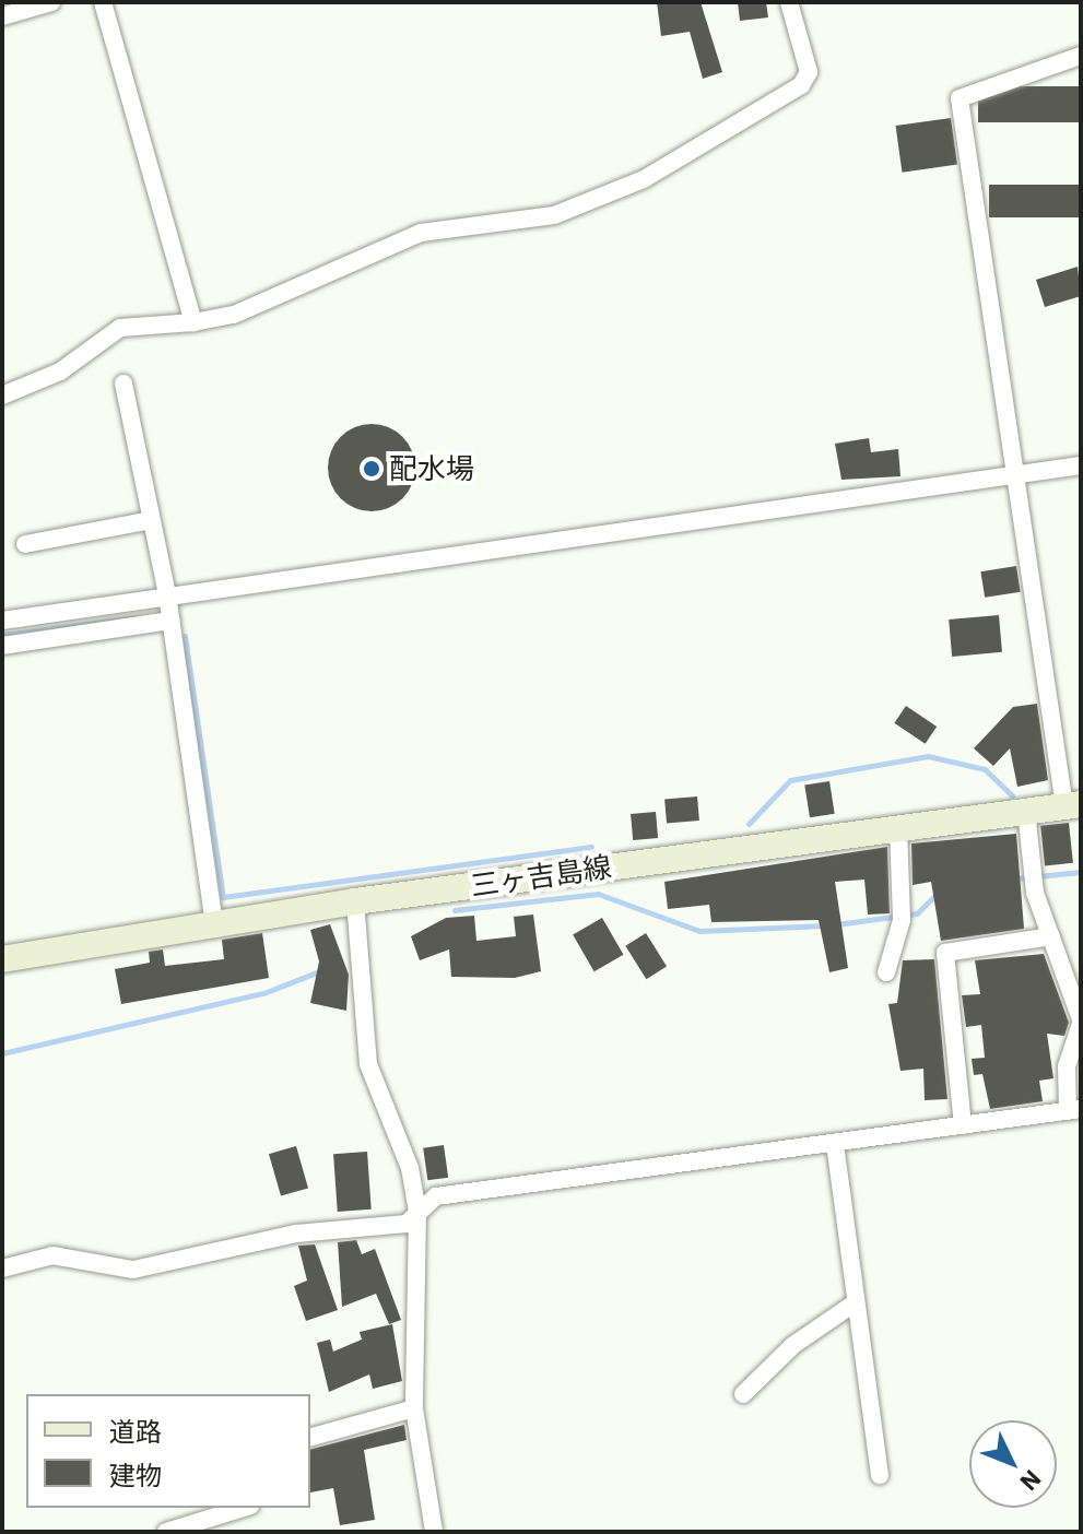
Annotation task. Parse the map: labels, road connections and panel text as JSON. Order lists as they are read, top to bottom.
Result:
{
  "streets": {
    "main road": ["三ヶ吉島線"]
  },
  "places": ["配水場"],
  "legend": ["道路", "建物"],
  "north": "bottom right"
}
